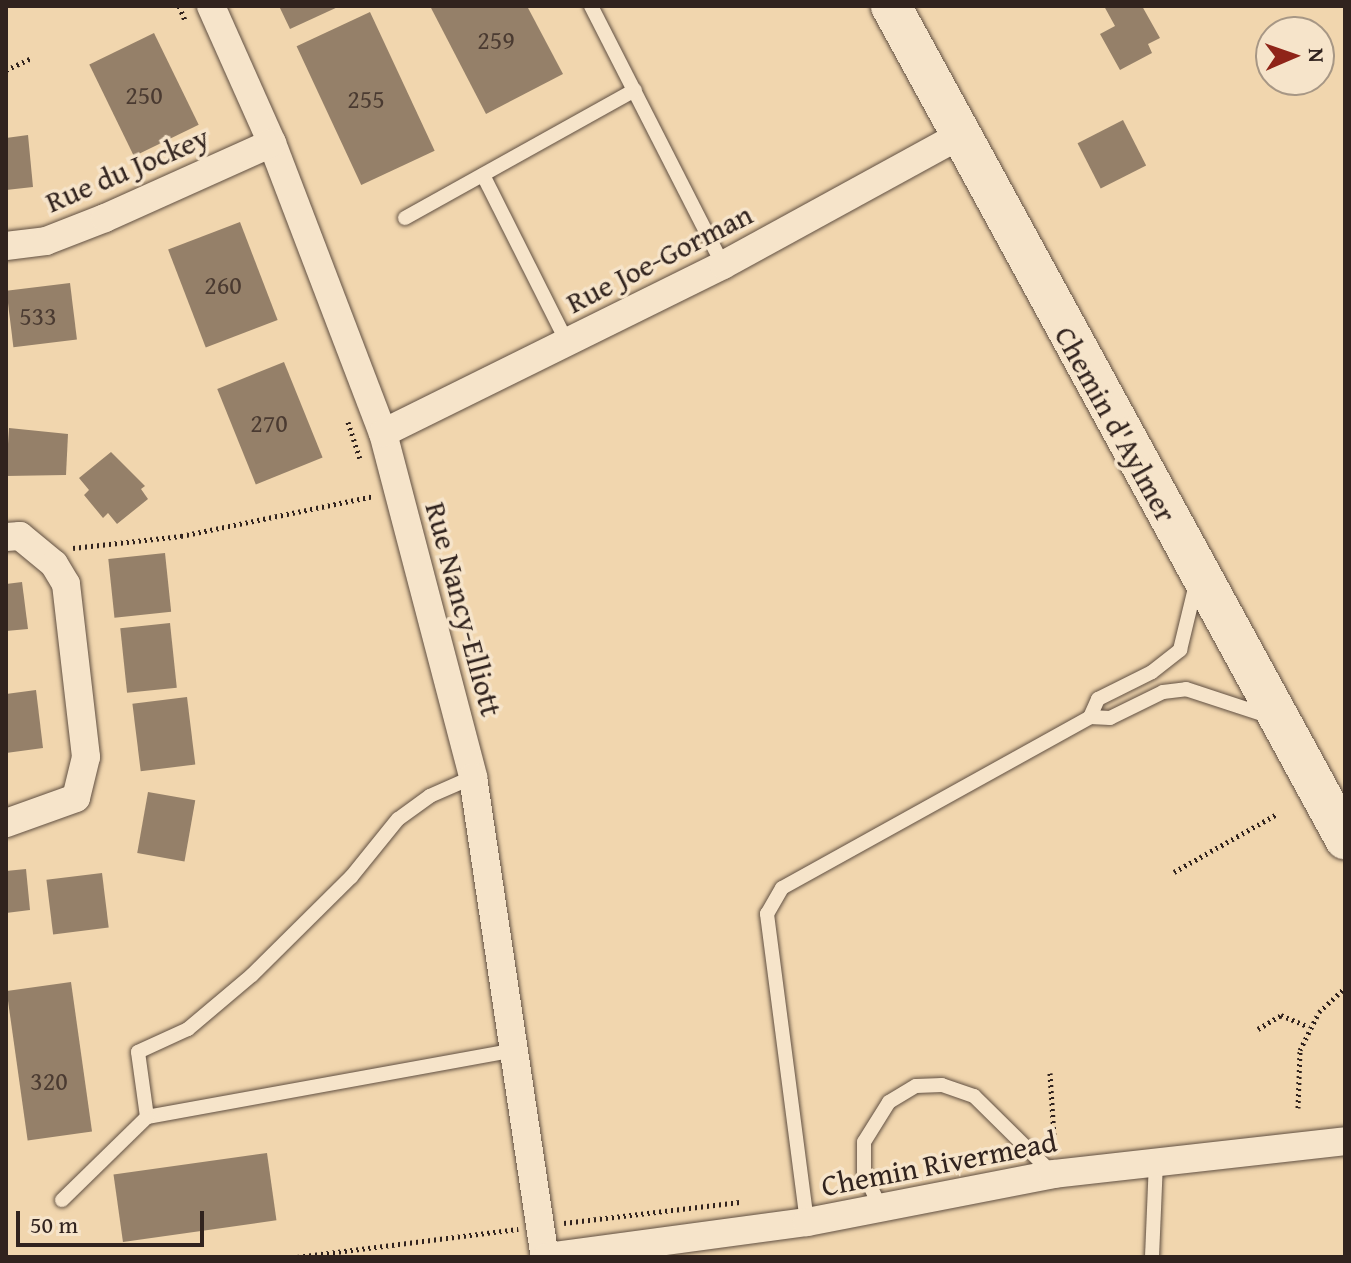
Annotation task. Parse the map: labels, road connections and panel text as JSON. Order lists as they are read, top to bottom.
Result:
{
  "streets": {
    "main road": ["Chemin d'Aylmer"],
    "street": [
      "Rue du Jockey",
      "Rue Joe-Gorman",
      "Rue Nancy-Elliott",
      "Chemin Rivermead"
    ]
  },
  "crossings": [
    ["Rue du Jockey", "Rue Nancy-Elliott"],
    ["Rue Joe-Gorman", "Chemin d'Aylmer"],
    ["Rue Joe-Gorman", "Rue Nancy-Elliott"],
    ["Rue Nancy-Elliott", "Chemin Rivermead"]
  ],
  "house_numbers": [
    "259",
    "250",
    "255",
    "260",
    "533",
    "270",
    "320"
  ],
  "scale_bar": "50 m",
  "north": "right"
}
